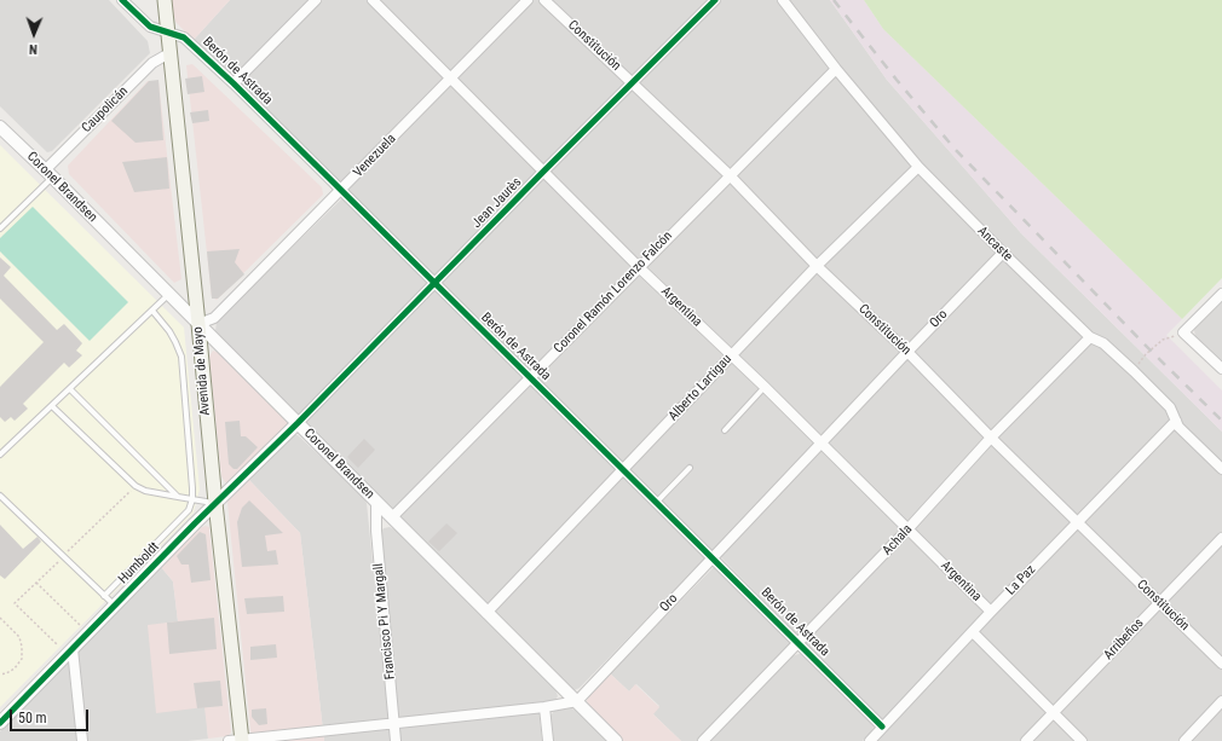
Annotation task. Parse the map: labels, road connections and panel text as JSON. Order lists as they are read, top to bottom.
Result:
{
  "streets": {
    "main road": ["Avenida de Mayo"],
    "street": [
      "Constitución",
      "Berón de Astrada",
      "Caupolicán",
      "Venezuela",
      "Coronel Brandsen",
      "Jean Jaurès",
      "Ancaste",
      "Coronel Ramón Lorenzo Falcón",
      "Argentina",
      "Oro",
      "Alberto Lartigau",
      "Achala",
      "Humboldt",
      "La Paz",
      "Francisco Pi Y Margall",
      "Arribeños"
    ]
  },
  "crossings": [
    ["Constitución", "Jean Jaurès"],
    ["Constitución", "Coronel Ramón Lorenzo Falcón"],
    ["Constitución", "Oro"],
    ["Constitución", "Alberto Lartigau"],
    ["Constitución", "Achala"],
    ["Constitución", "La Paz"],
    ["Constitución", "Arribeños"],
    ["Berón de Astrada", "Venezuela"],
    ["Berón de Astrada", "Jean Jaurès"],
    ["Berón de Astrada", "Coronel Ramón Lorenzo Falcón"],
    ["Berón de Astrada", "Oro"],
    ["Berón de Astrada", "Avenida de Mayo"],
    ["Berón de Astrada", "Alberto Lartigau"],
    ["Berón de Astrada", "Achala"],
    ["Berón de Astrada", "La Paz"],
    ["Caupolicán", "Coronel Brandsen"],
    ["Caupolicán", "Avenida de Mayo"],
    ["Venezuela", "Coronel Brandsen"],
    ["Venezuela", "Argentina"],
    ["Venezuela", "Avenida de Mayo"],
    ["Coronel Brandsen", "Jean Jaurès"],
    ["Coronel Brandsen", "Coronel Ramón Lorenzo Falcón"],
    ["Coronel Brandsen", "Oro"],
    ["Coronel Brandsen", "Avenida de Mayo"],
    ["Coronel Brandsen", "Alberto Lartigau"],
    ["Coronel Brandsen", "Humboldt"],
    ["Coronel Brandsen", "Francisco Pi Y Margall"],
    ["Jean Jaurès", "Argentina"],
    ["Jean Jaurès", "Humboldt"],
    ["Ancaste", "Coronel Ramón Lorenzo Falcón"],
    ["Ancaste", "Oro"],
    ["Ancaste", "Alberto Lartigau"],
    ["Ancaste", "Achala"],
    ["Ancaste", "La Paz"],
    ["Coronel Ramón Lorenzo Falcón", "Argentina"],
    ["Argentina", "Oro"],
    ["Argentina", "Alberto Lartigau"],
    ["Argentina", "Achala"],
    ["Argentina", "La Paz"],
    ["Avenida de Mayo", "Humboldt"]
  ],
  "scale_bar": "50 m",
  "north": "bottom"
}
